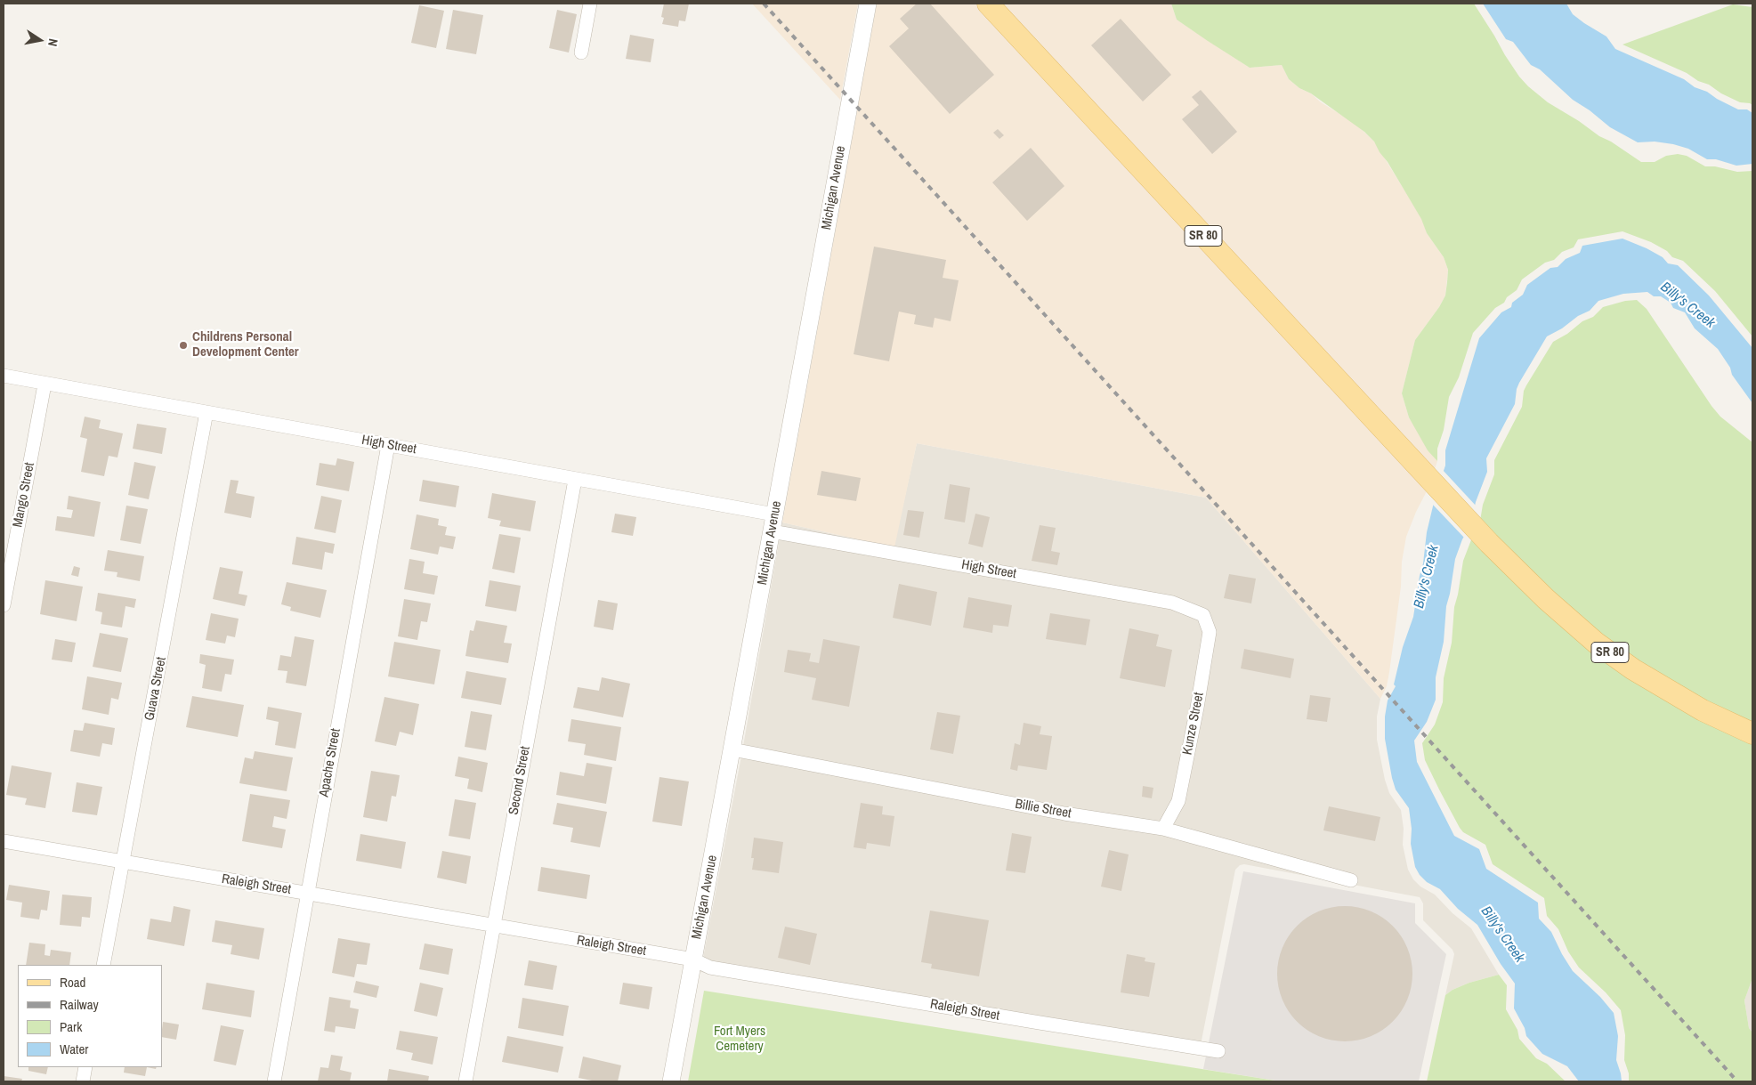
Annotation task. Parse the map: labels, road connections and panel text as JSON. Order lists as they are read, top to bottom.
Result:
{
  "streets": {
    "main road": ["SR 80"],
    "street": [
      "Michigan Avenue",
      "High Street",
      "Mango Street",
      "Guava Street",
      "Kunze Street",
      "Apache Street",
      "Second Street",
      "Billie Street",
      "Raleigh Street"
    ]
  },
  "crossings": [
    ["Michigan Avenue", "High Street"],
    ["Michigan Avenue", "Billie Street"],
    ["Michigan Avenue", "Raleigh Street"],
    ["High Street", "Mango Street"],
    ["High Street", "Guava Street"],
    ["High Street", "Kunze Street"],
    ["High Street", "Apache Street"],
    ["High Street", "Second Street"],
    ["Guava Street", "Raleigh Street"],
    ["Kunze Street", "Billie Street"],
    ["Apache Street", "Raleigh Street"],
    ["Second Street", "Raleigh Street"]
  ],
  "water": ["Billy's Creek"],
  "parks": ["Fort Myers Cemetery"],
  "places": ["Childrens Personal Development Center"],
  "legend": [
    "Road",
    "Railway",
    "Park",
    "Water"
  ],
  "north": "right"
}
